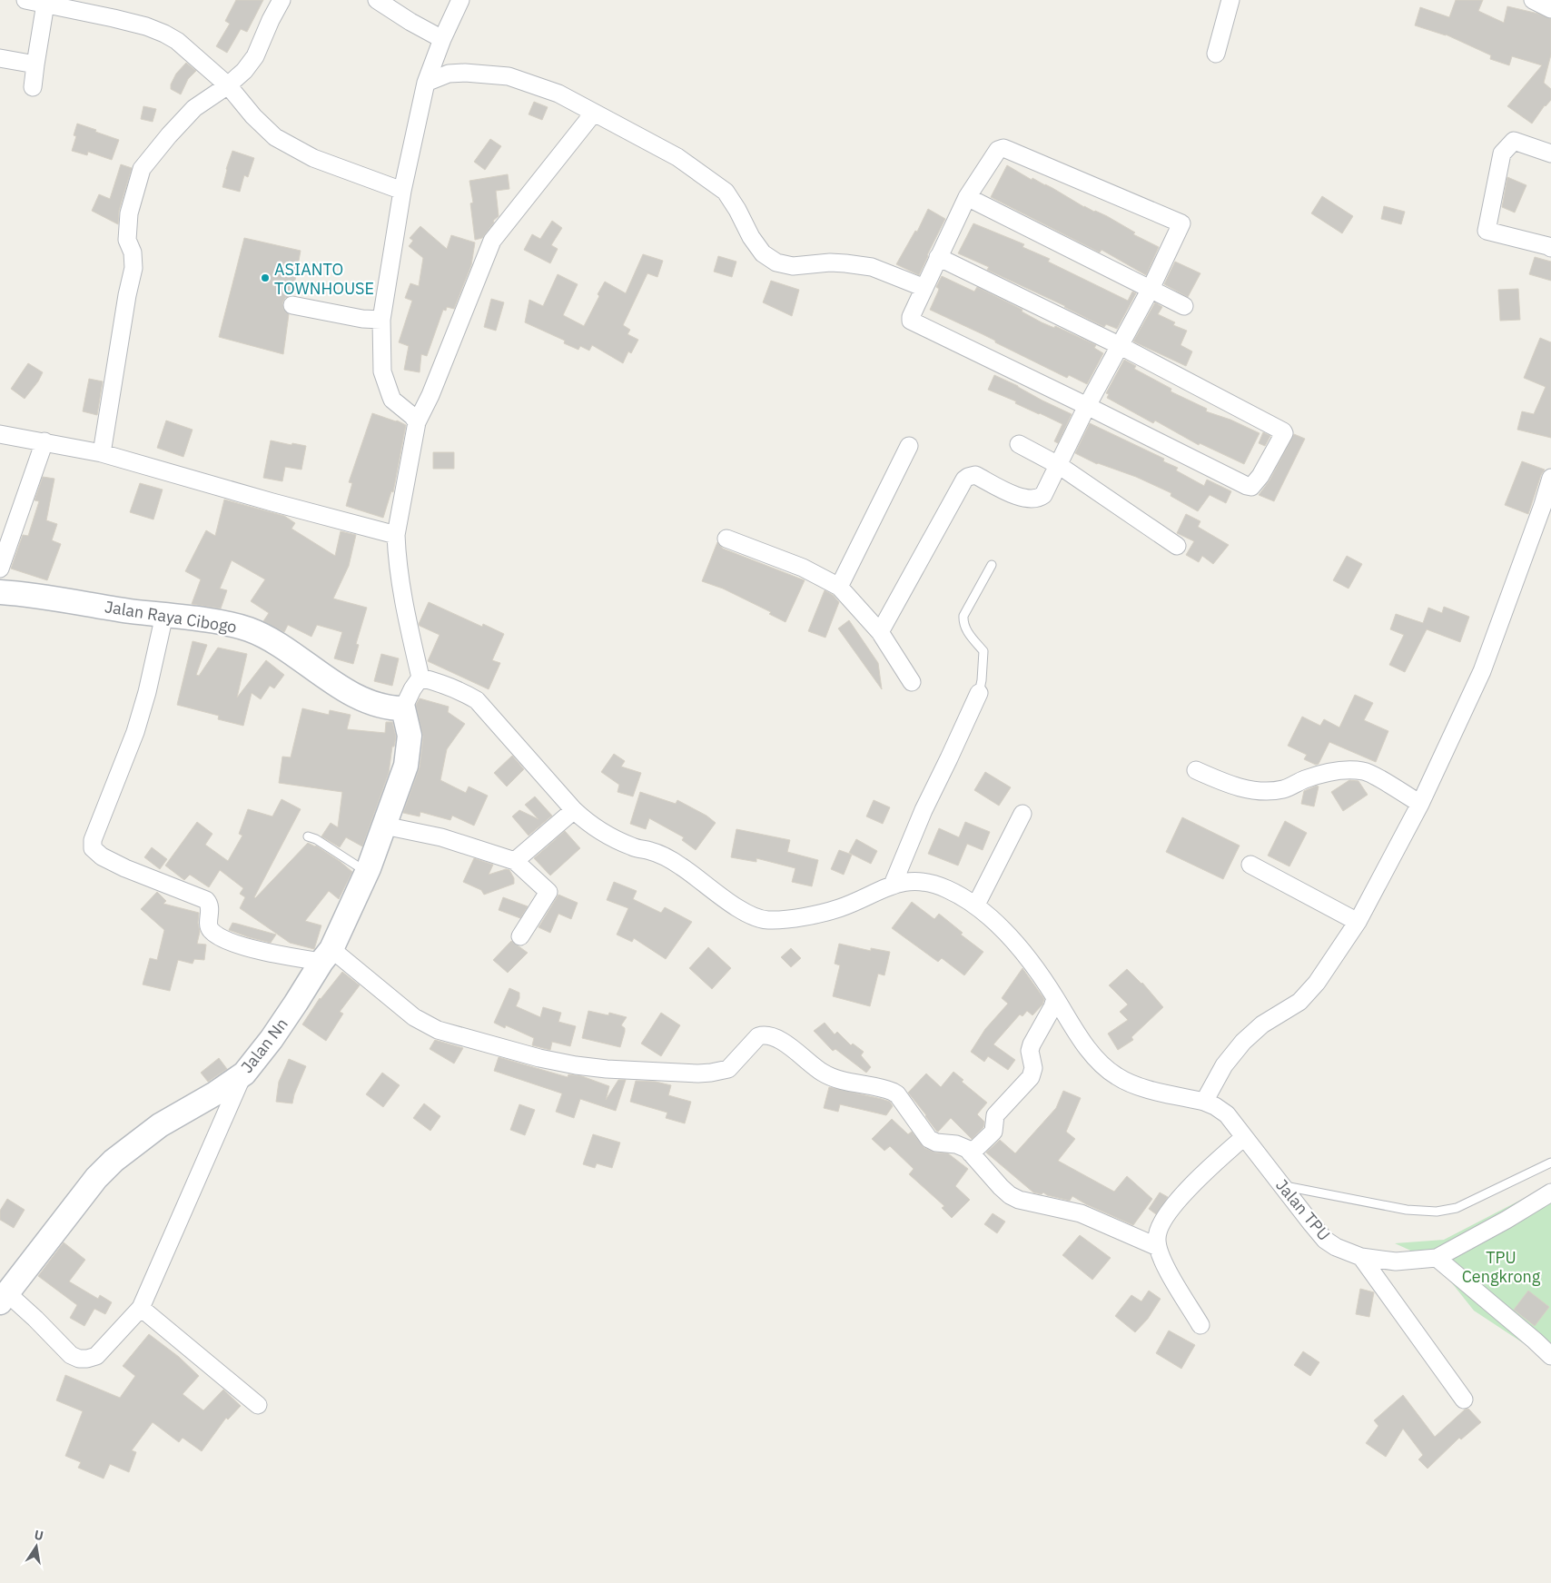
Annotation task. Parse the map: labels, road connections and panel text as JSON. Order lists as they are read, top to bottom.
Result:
{
  "streets": {
    "street": ["Jalan Raya Cibogo", "Jalan Nn", "Jalan TPU"]
  },
  "crossings": [
    ["Jalan Raya Cibogo", "Jalan Nn"]
  ],
  "parks": ["TPU Cengkrong"],
  "places": ["ASIANTO TOWNHOUSE"],
  "north": "top"
}
